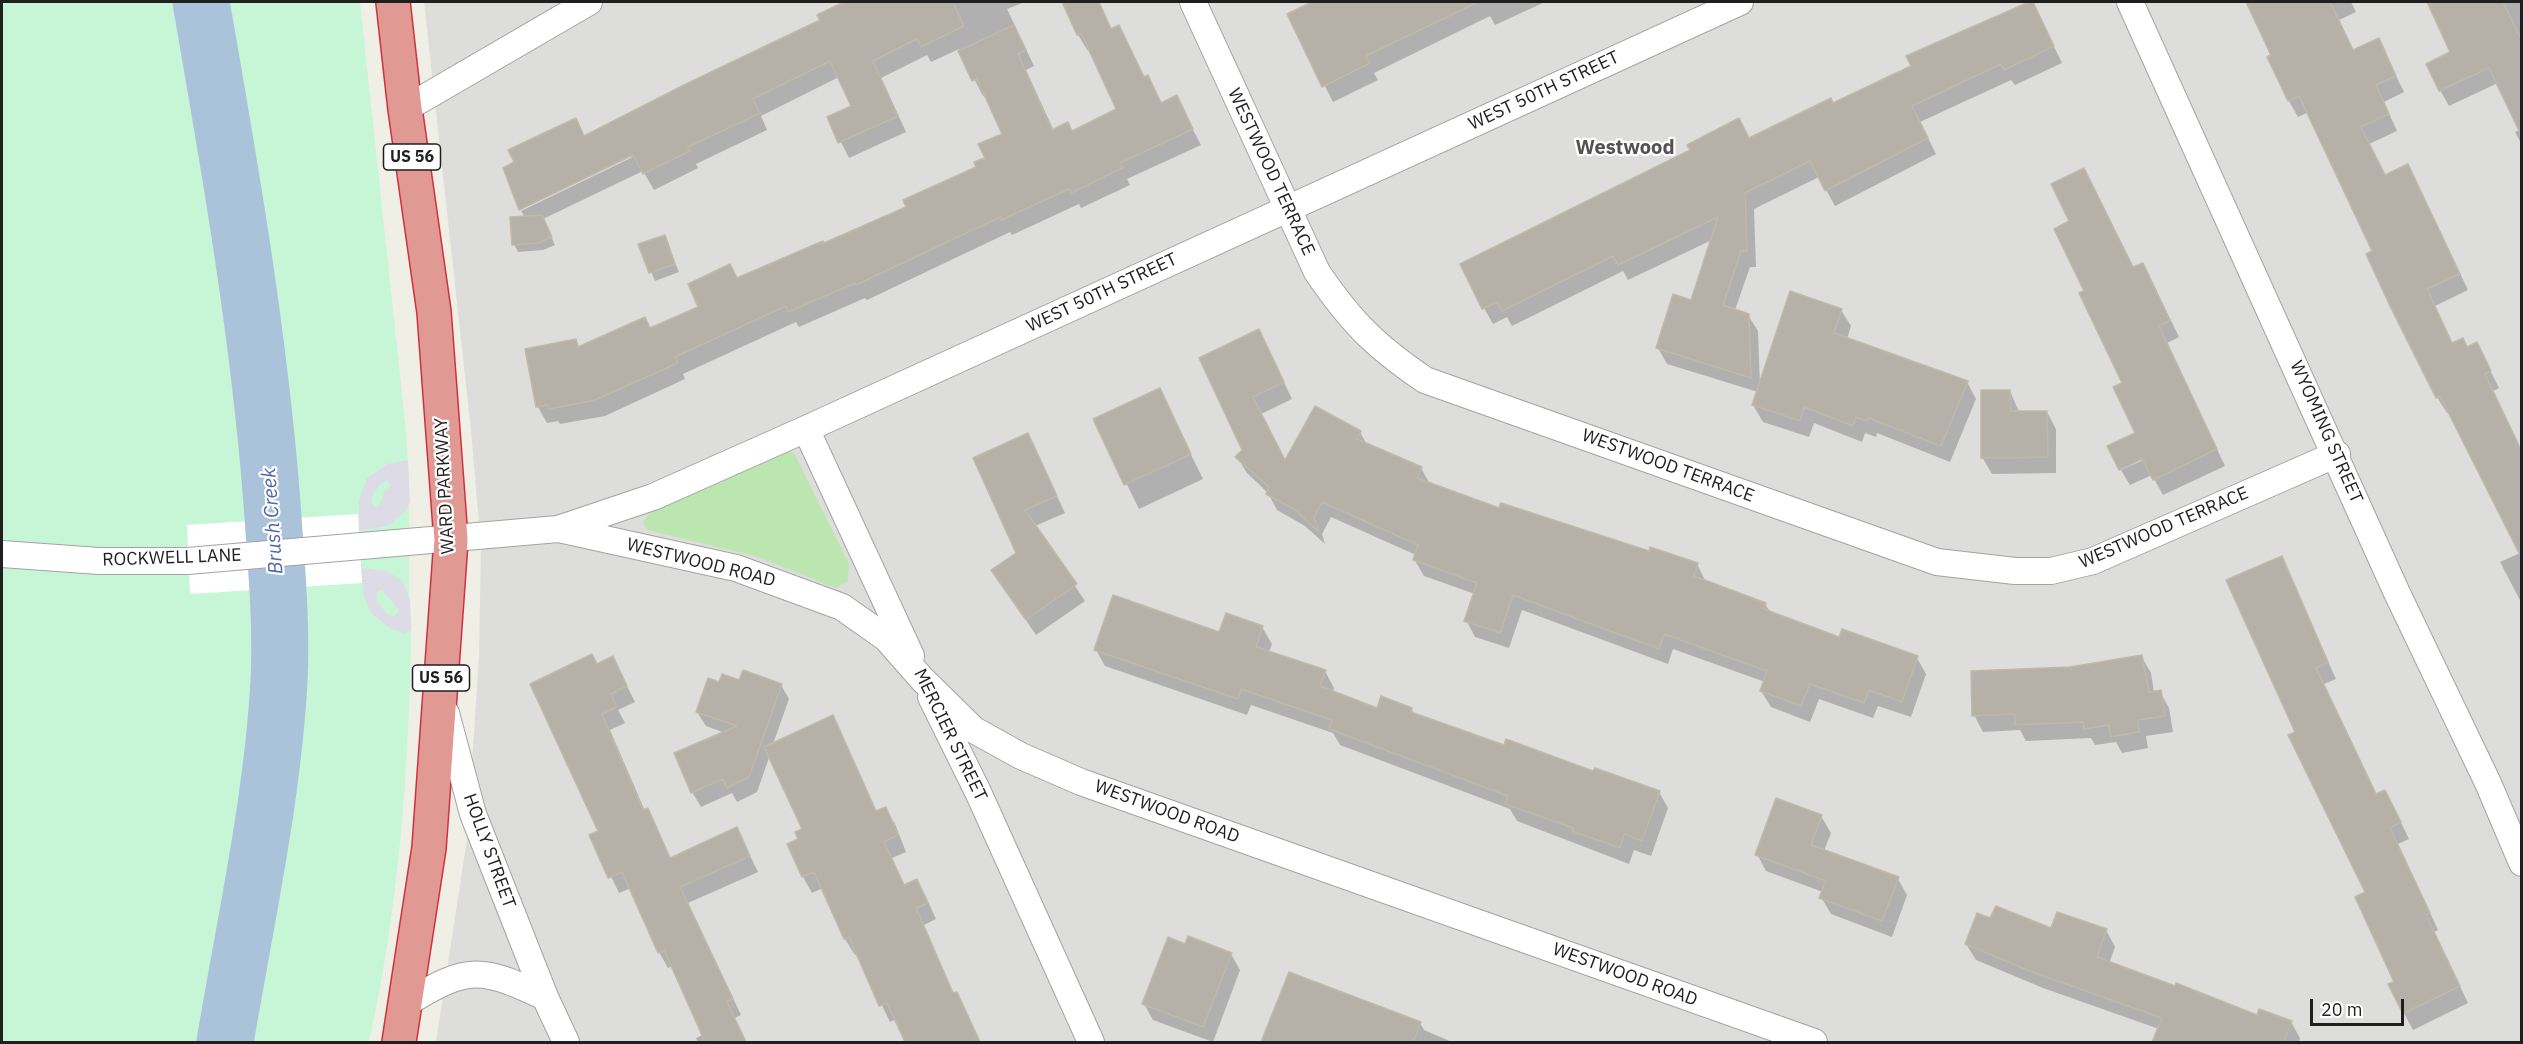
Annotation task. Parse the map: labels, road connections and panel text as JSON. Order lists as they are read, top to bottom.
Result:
{
  "streets": {
    "highway": ["US 56", "WARD PARKWAY"],
    "street": [
      "WEST 50TH STREET",
      "WESTWOOD TERRACE",
      "WYOMING STREET",
      "ROCKWELL LANE",
      "WESTWOOD ROAD",
      "MERCIER STREET",
      "HOLLY STREET"
    ]
  },
  "crossings": [
    ["WEST 50TH STREET", "WESTWOOD TERRACE"],
    ["WEST 50TH STREET", "WARD PARKWAY"],
    ["WEST 50TH STREET", "ROCKWELL LANE"],
    ["WEST 50TH STREET", "WESTWOOD ROAD"],
    ["WEST 50TH STREET", "MERCIER STREET"],
    ["WESTWOOD TERRACE", "WYOMING STREET"],
    ["WARD PARKWAY", "ROCKWELL LANE"],
    ["WARD PARKWAY", "HOLLY STREET"],
    ["WESTWOOD ROAD", "MERCIER STREET"]
  ],
  "districts": ["Westwood"],
  "water": ["Brush Creek"],
  "scale_bar": "20 m"
}
